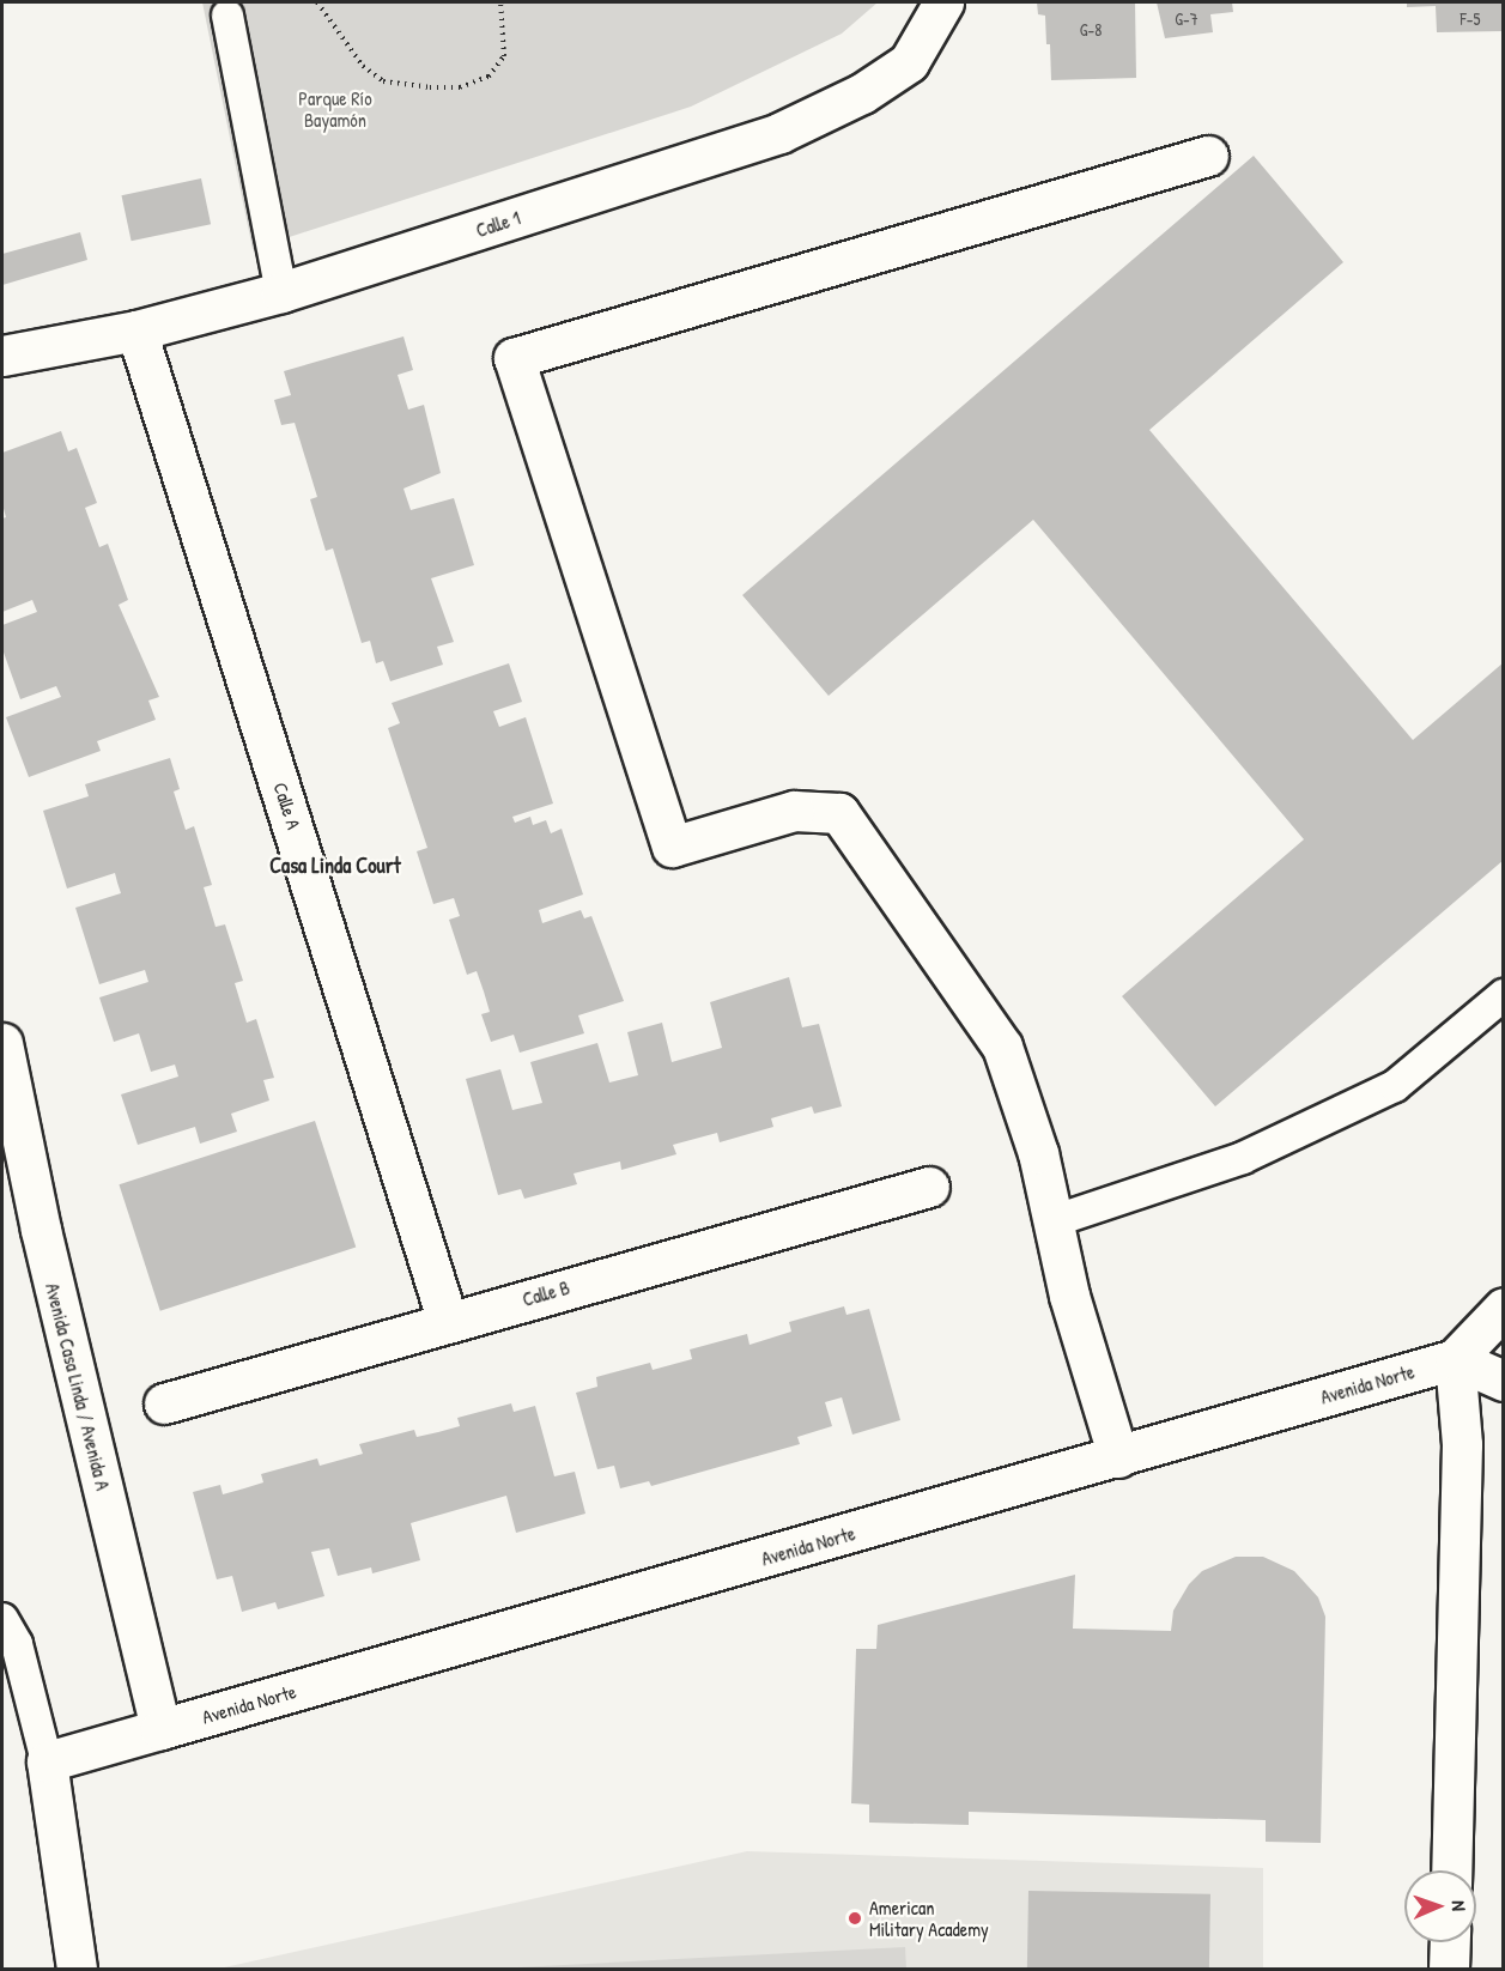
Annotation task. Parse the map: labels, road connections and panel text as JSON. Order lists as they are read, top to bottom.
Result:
{
  "streets": {
    "street": [
      "Calle 1",
      "Calle A",
      "Calle B",
      "Avenida Norte",
      "Avenida Casa Linda / Avenida A"
    ]
  },
  "crossings": [
    ["Calle 1", "Calle A"],
    ["Calle A", "Calle B"],
    ["Avenida Norte", "Avenida Casa Linda / Avenida A"]
  ],
  "districts": ["Casa Linda Court"],
  "parks": ["Parque Río Bayamón"],
  "places": ["American Military Academy"],
  "house_numbers": ["G-7", "F-5", "G-8"],
  "north": "right"
}
